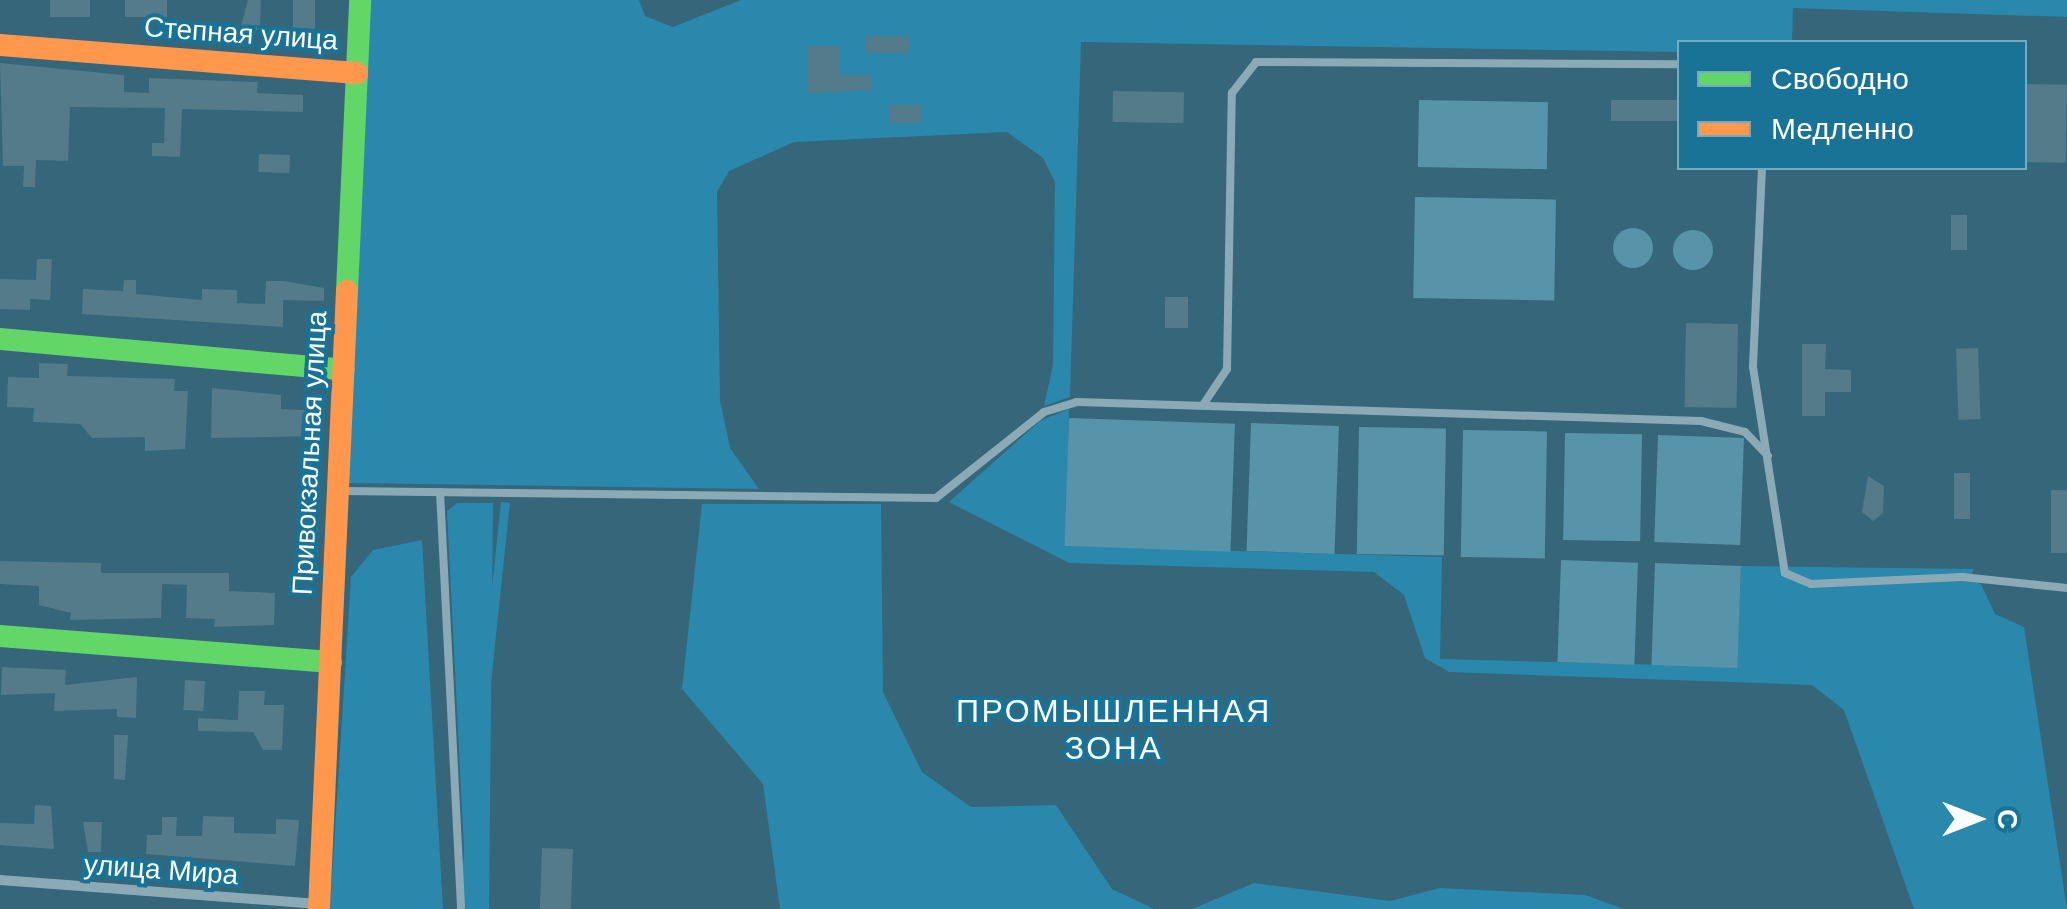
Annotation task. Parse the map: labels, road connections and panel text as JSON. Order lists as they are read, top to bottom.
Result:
{
  "streets": {
    "street": ["Степная улица", "Привокзальная улица", "улица Мира"]
  },
  "crossings": [
    ["Степная улица", "Привокзальная улица"],
    ["Привокзальная улица", "улица Мира"]
  ],
  "districts": ["ПРОМЫШЛЕННАЯ ЗОНА"],
  "legend": ["Свободно", "Медленно"],
  "north": "right"
}
